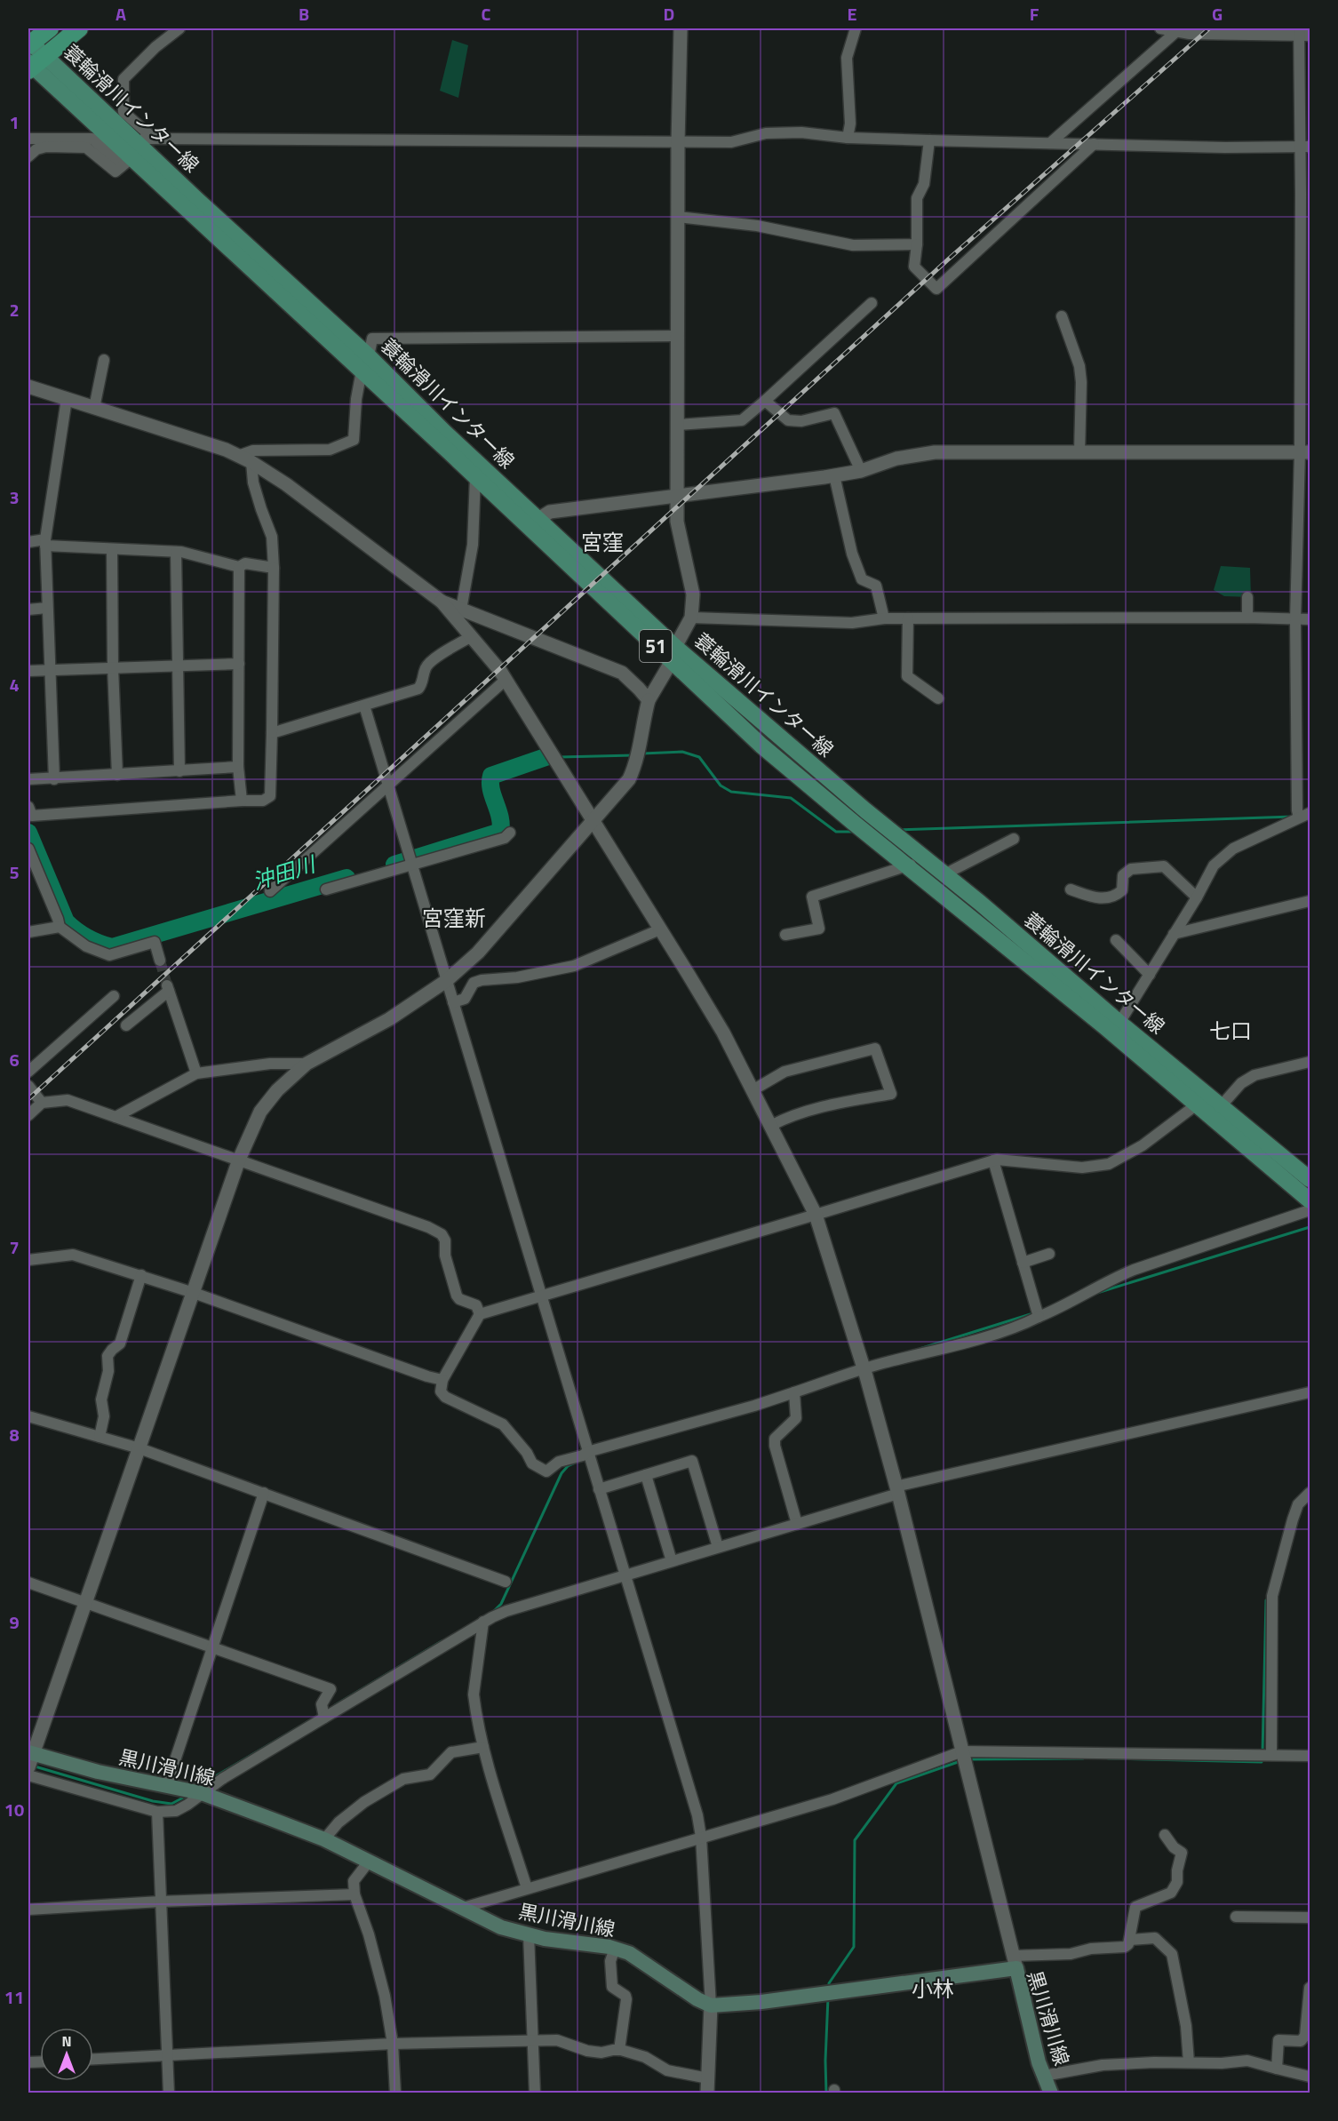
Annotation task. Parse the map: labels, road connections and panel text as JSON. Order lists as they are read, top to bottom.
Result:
{
  "streets": {
    "main road": ["蓑輪滑川インター線", "51", "黒川滑川線"]
  },
  "districts": [
    "宮窪",
    "宮窪新",
    "七口",
    "小林"
  ],
  "water": ["沖田川"],
  "north": "top",
  "grid": {
    "columns": [
      "A",
      "B",
      "C",
      "D",
      "E",
      "F",
      "G"
    ],
    "rows": [
      "1",
      "2",
      "3",
      "4",
      "5",
      "6",
      "7",
      "8",
      "9",
      "10",
      "11"
    ]
  }
}
